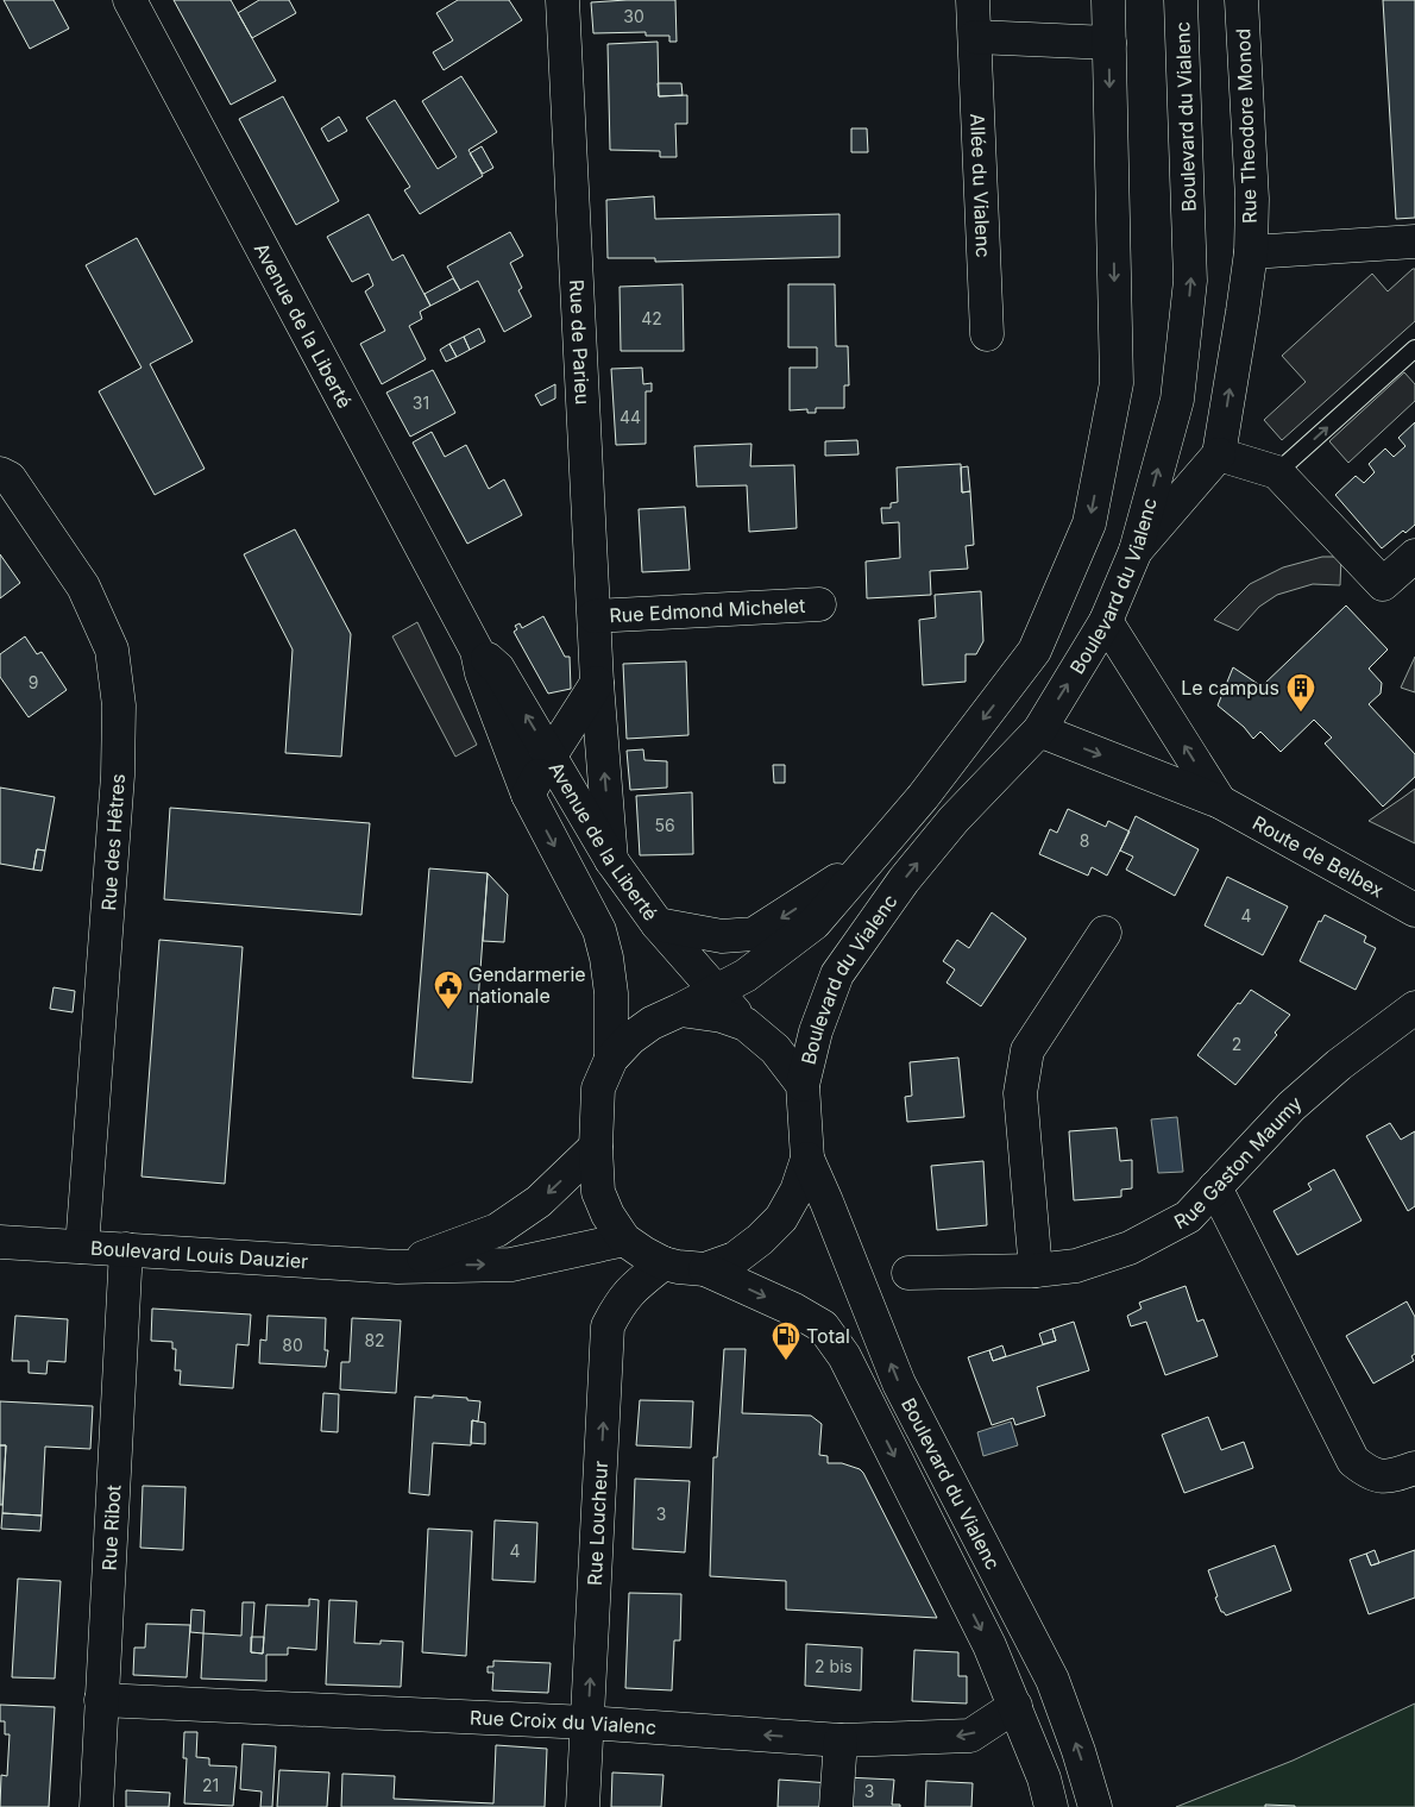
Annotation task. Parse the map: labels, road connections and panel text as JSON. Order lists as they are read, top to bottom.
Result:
{
  "streets": {
    "street": [
      "Boulevard du Vialenc",
      "Rue Theodore Monod",
      "Allée du Vialenc",
      "Avenue de la Liberté",
      "Rue de Parieu",
      "Rue Edmond Michelet",
      "Rue des Hêtres",
      "Route de Belbex",
      "Rue Gaston Maumy",
      "Boulevard Louis Dauzier",
      "Rue Loucheur",
      "Rue Ribot",
      "Rue Croix du Vialenc"
    ]
  },
  "crossings": [
    ["Boulevard du Vialenc", "Avenue de la Liberté"],
    ["Boulevard du Vialenc", "Route de Belbex"],
    ["Avenue de la Liberté", "Rue de Parieu"],
    ["Rue de Parieu", "Rue Edmond Michelet"],
    ["Rue des Hêtres", "Boulevard Louis Dauzier"],
    ["Boulevard Louis Dauzier", "Rue Ribot"],
    ["Rue Loucheur", "Rue Croix du Vialenc"],
    ["Rue Ribot", "Rue Croix du Vialenc"]
  ],
  "one_way": ["Rue Loucheur", "Rue Croix du Vialenc"],
  "places": {
    "building": ["Le campus"],
    "public building": ["Gendarmerie nationale"],
    "fuel station": ["Total"]
  },
  "house_numbers": [
    "30",
    "42",
    "31",
    "44",
    "9",
    "56",
    "8",
    "4",
    "2",
    "82",
    "80",
    "3",
    "4",
    "2 bis",
    "21",
    "3"
  ]
}
